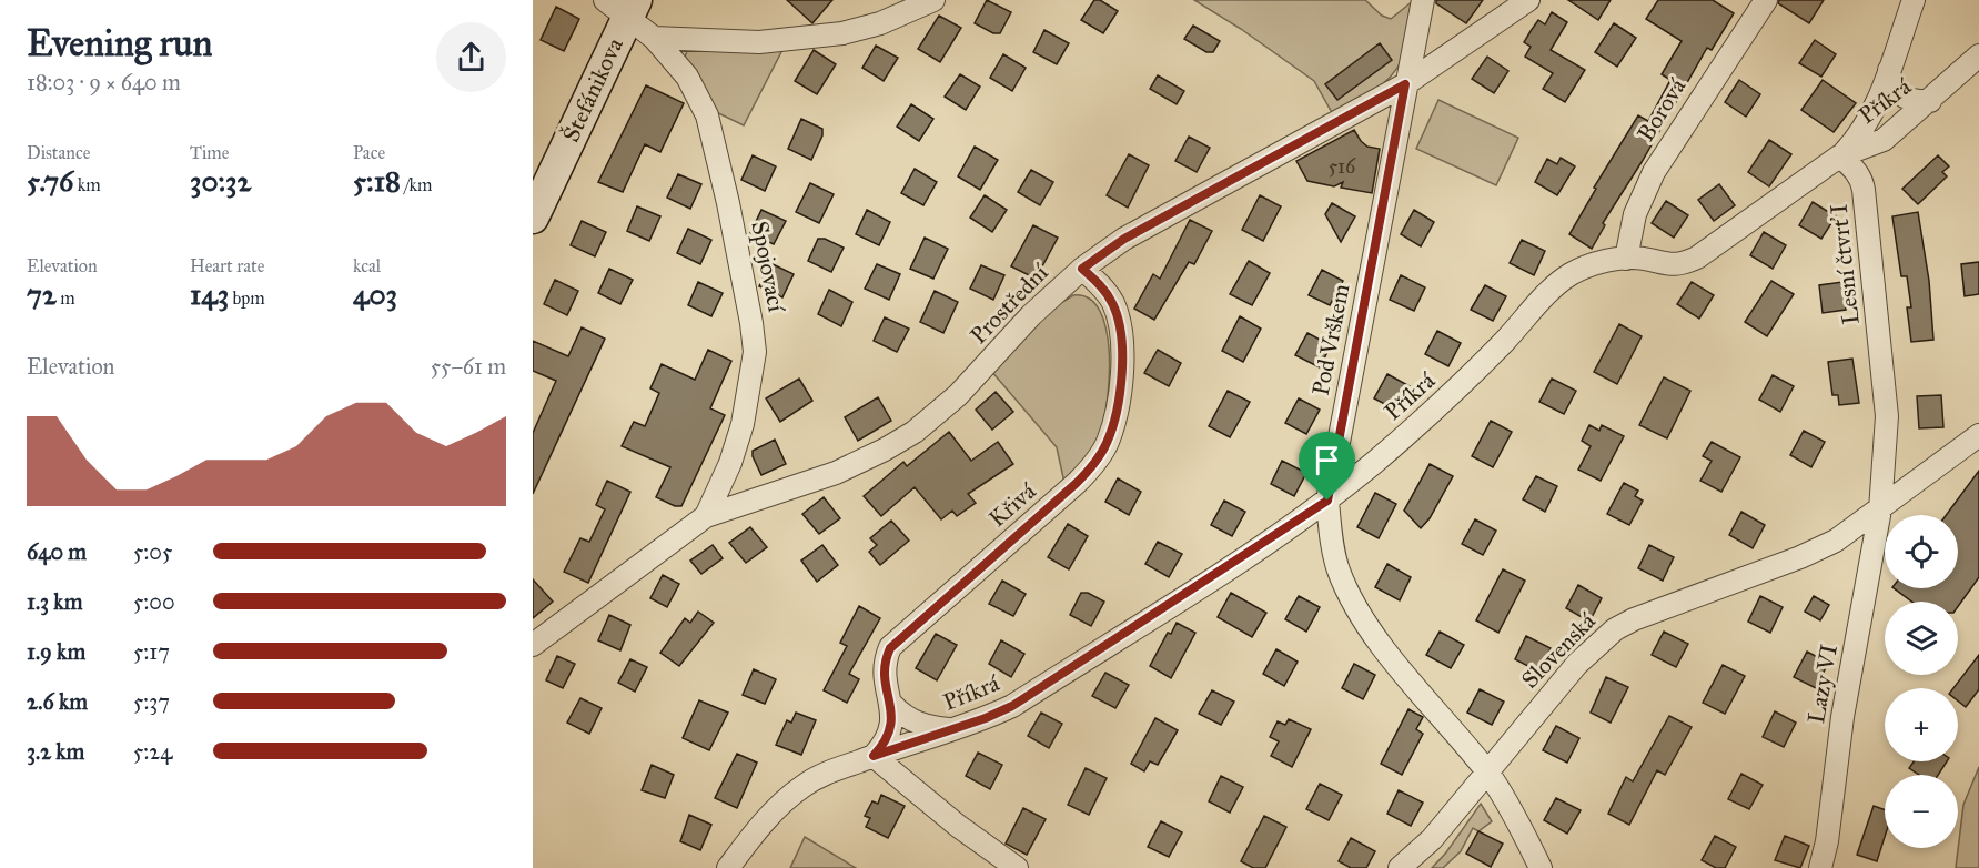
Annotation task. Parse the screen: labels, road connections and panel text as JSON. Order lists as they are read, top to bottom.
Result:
{
  "streets": {
    "street": [
      "Štefánikova",
      "Příkrá",
      "Borová",
      "Lesní čtvrť I",
      "Spojovací",
      "Prostřední",
      "Pod Vrškem",
      "Křivá",
      "Slovenská",
      "Lazy VI"
    ]
  },
  "crossings": [
    ["Štefánikova", "Spojovací"],
    ["Příkrá", "Borová"],
    ["Příkrá", "Lesní čtvrť I"],
    ["Příkrá", "Pod Vrškem"],
    ["Příkrá", "Křivá"],
    ["Lesní čtvrť I", "Slovenská"],
    ["Lesní čtvrť I", "Lazy VI"],
    ["Spojovací", "Prostřední"],
    ["Prostřední", "Pod Vrškem"],
    ["Prostřední", "Křivá"],
    ["Pod Vrškem", "Slovenská"],
    ["Slovenská", "Lazy VI"]
  ],
  "house_numbers": ["516"],
  "page": {
    "heading": ["Evening run", "18:03 · 9 × 640 m"],
    "stats": [
      ["Distance", "5.76 km"],
      ["Time", "30:32"],
      ["Pace", "5:18 /km"],
      ["Elevation", "72 m"],
      ["Heart rate", "143 bpm"],
      ["kcal", "403"]
    ],
    "chart": ["Elevation", "55–61 m"],
    "map_buttons": ["+", "−"],
    "list": [
      {
        "name": "640 m",
        "note": "5:05"
      },
      {
        "name": "1.3 km",
        "note": "5:00"
      },
      {
        "name": "1.9 km",
        "note": "5:17"
      },
      {
        "name": "2.6 km",
        "note": "5:37"
      },
      {
        "name": "3.2 km",
        "note": "5:24"
      }
    ]
  }
}
